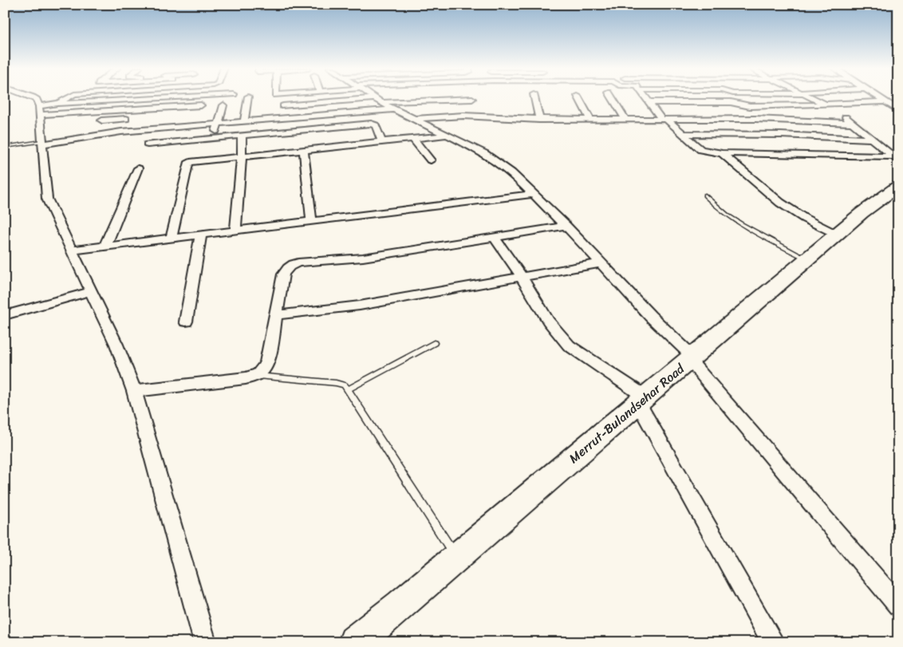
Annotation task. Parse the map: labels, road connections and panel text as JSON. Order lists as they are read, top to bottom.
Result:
{
  "streets": {
    "main road": ["Merrut-Bulandsehar Road"]
  }
}
